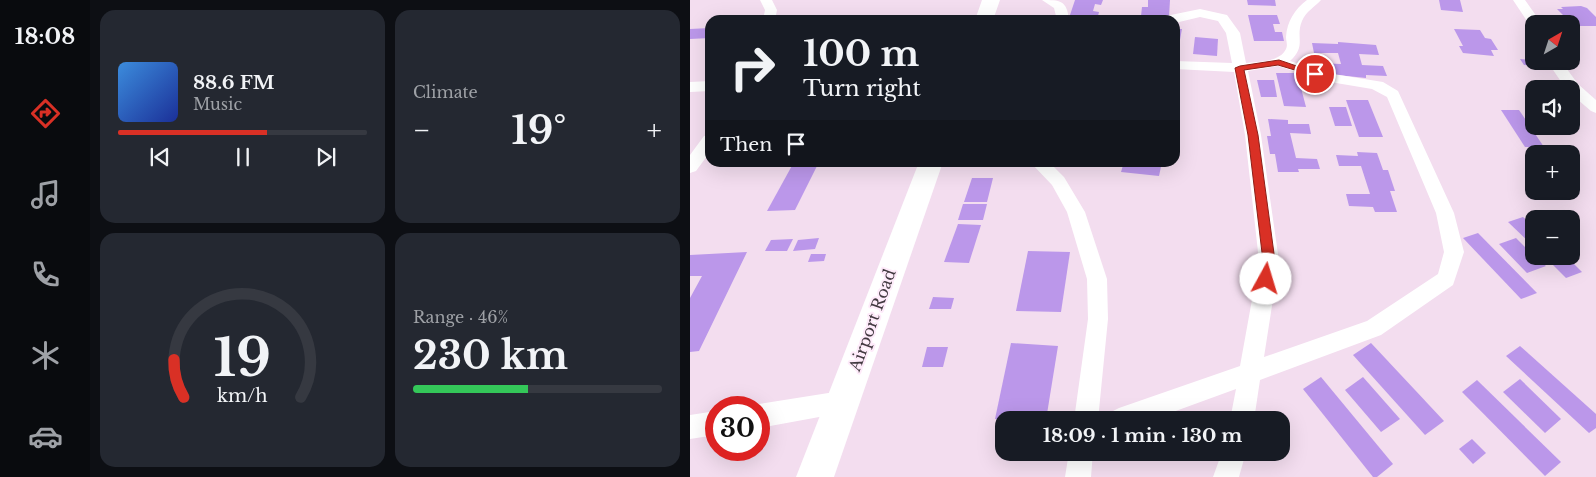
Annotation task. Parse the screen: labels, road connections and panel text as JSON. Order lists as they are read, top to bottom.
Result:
{
  "streets": {
    "highway": ["Airport Road"]
  },
  "north": "top right",
  "page": {
    "tabs": "18:08",
    "tile": [
      "Climate",
      ["Range · 46%", "230 km"]
    ],
    "map_buttons": ["+", "−"],
    "turn": ["100 m", "Turn right"],
    "song": ["88.6 FM", "Music"],
    "heat": ["−", "19°", "+"],
    "then": "Then",
    "limit": "30",
    "trip": "18:09 · 1 min · 130 m",
    "gauge": ["19", "km/h"]
  }
}
